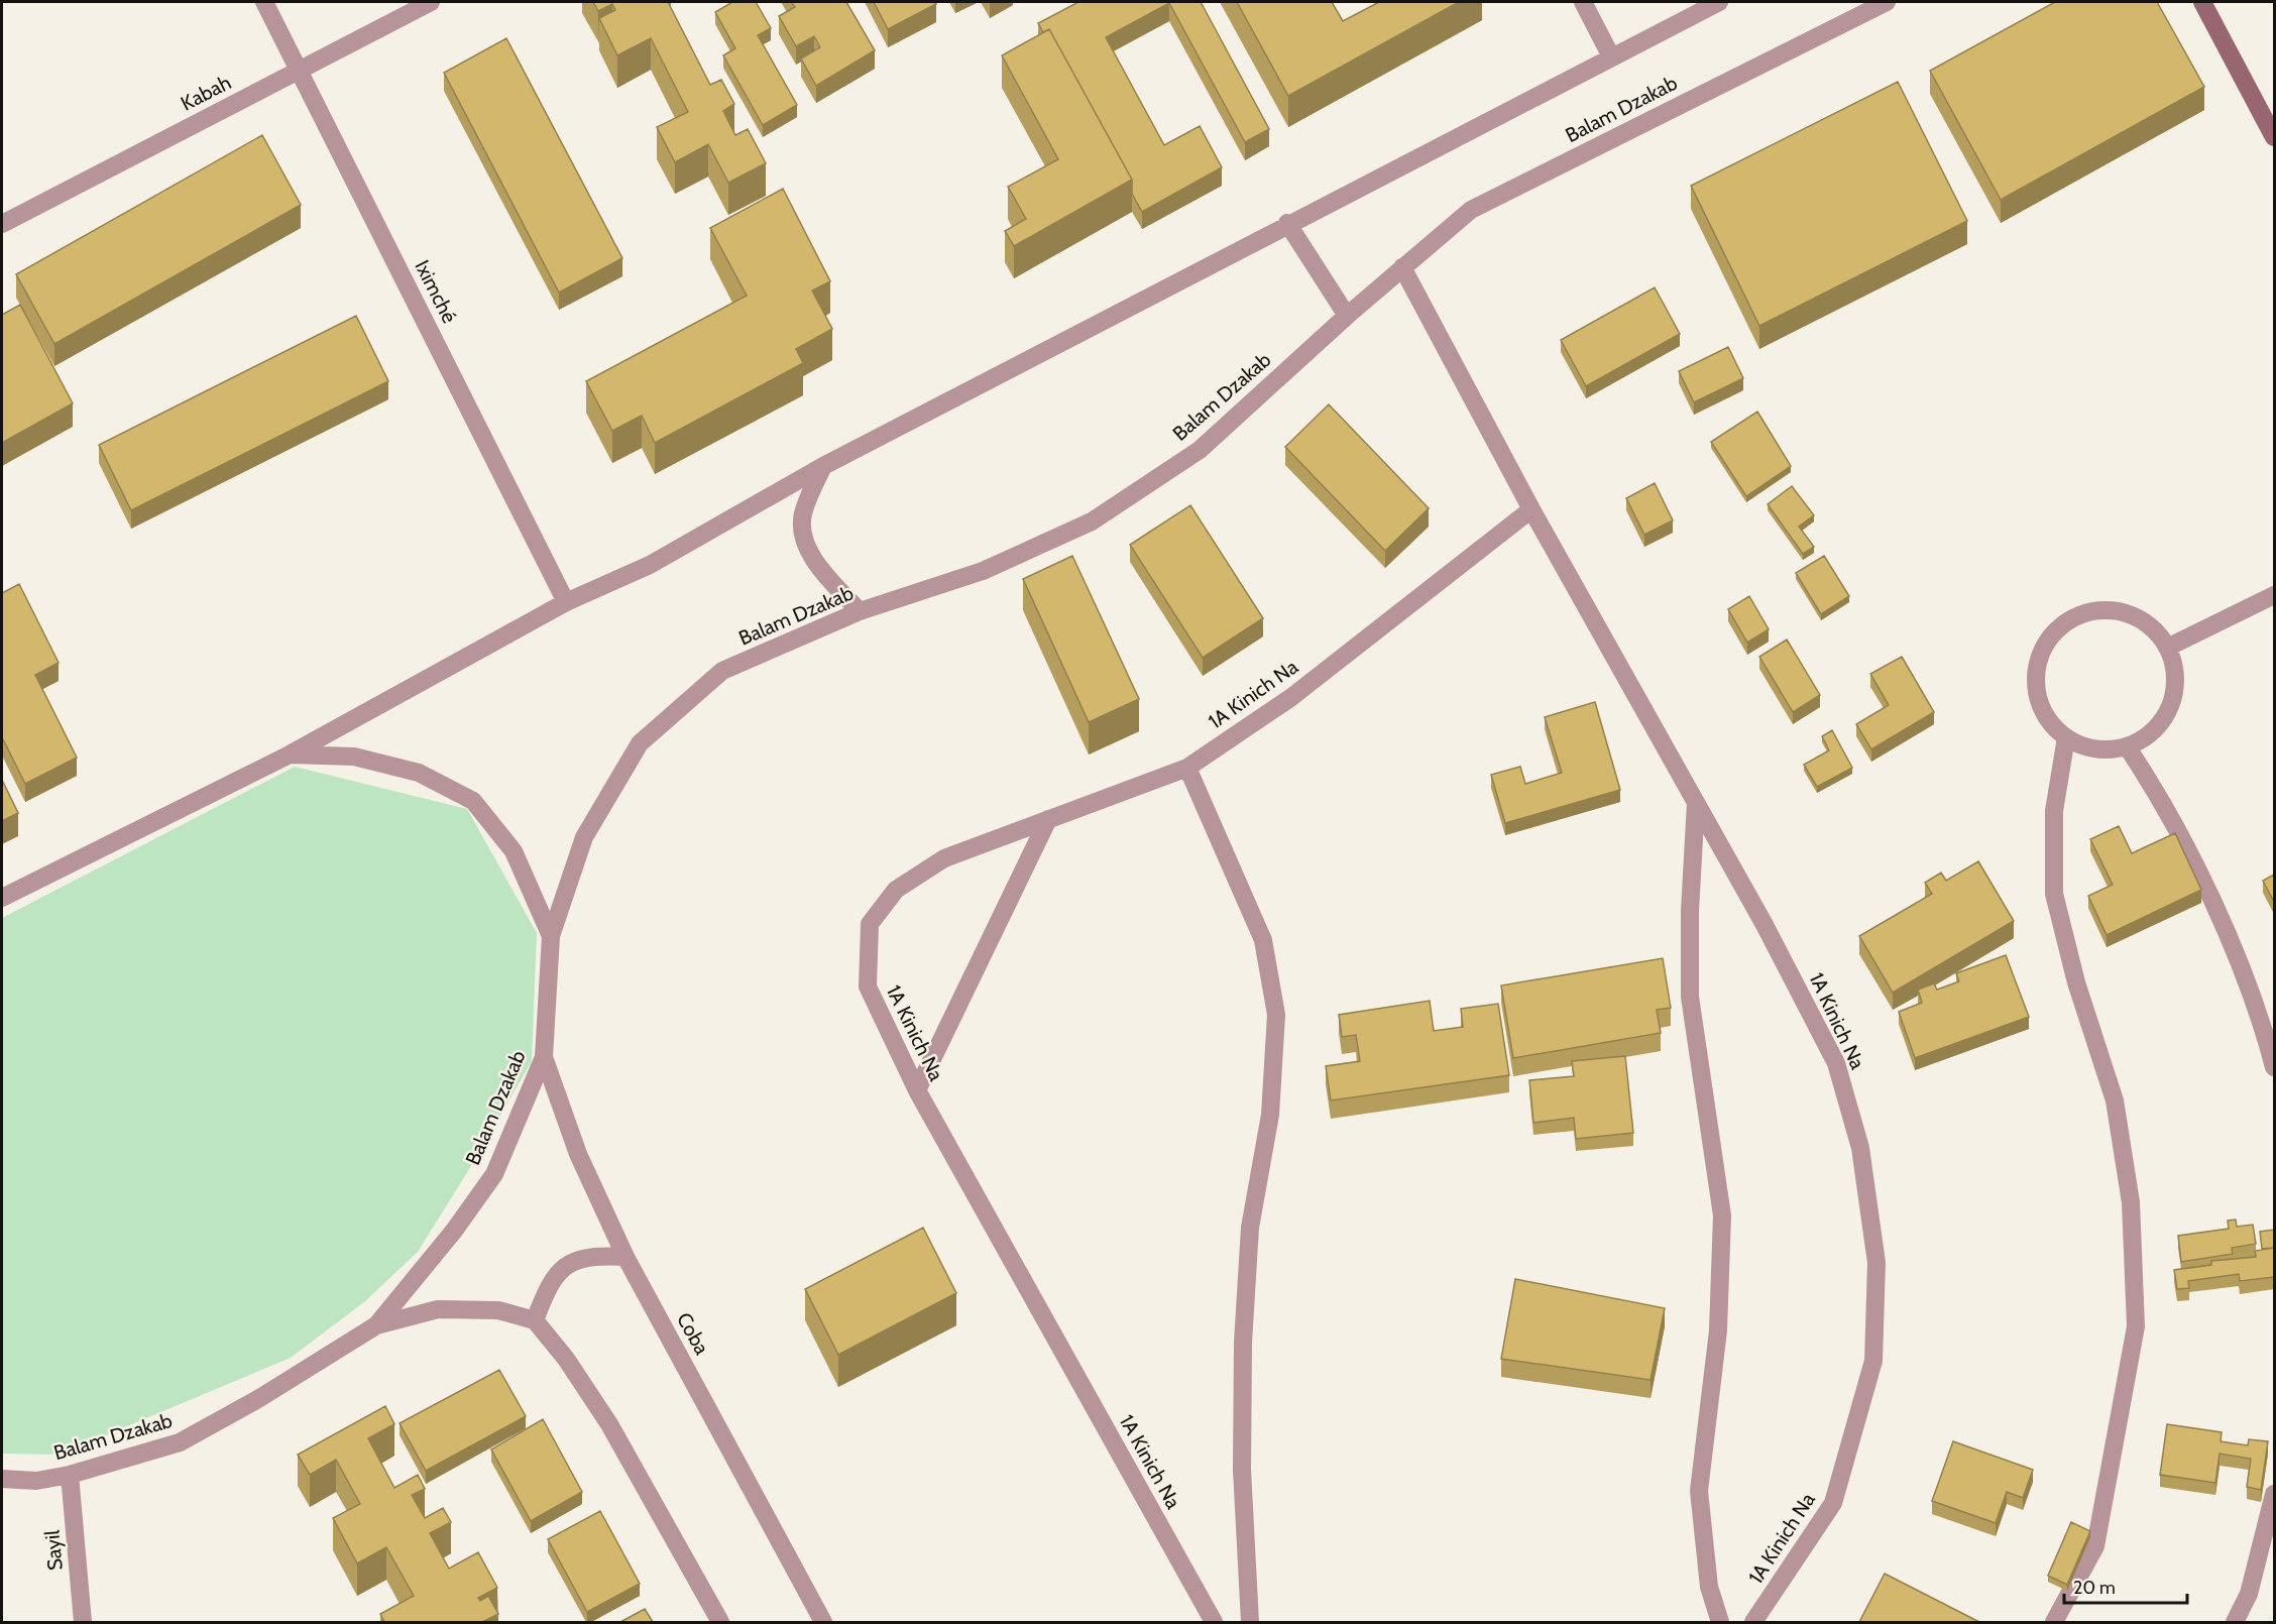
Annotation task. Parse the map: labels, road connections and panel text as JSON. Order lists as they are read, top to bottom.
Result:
{
  "streets": {
    "street": [
      "Kabah",
      "Balam Dzakab",
      "Iximché",
      "1A Kinich Na",
      "Coba",
      "Sayil"
    ]
  },
  "crossings": [
    ["Kabah", "Iximché"],
    ["Balam Dzakab", "1A Kinich Na"],
    ["Balam Dzakab", "Coba"],
    ["Balam Dzakab", "Sayil"]
  ],
  "scale_bar": "20 m"
}
